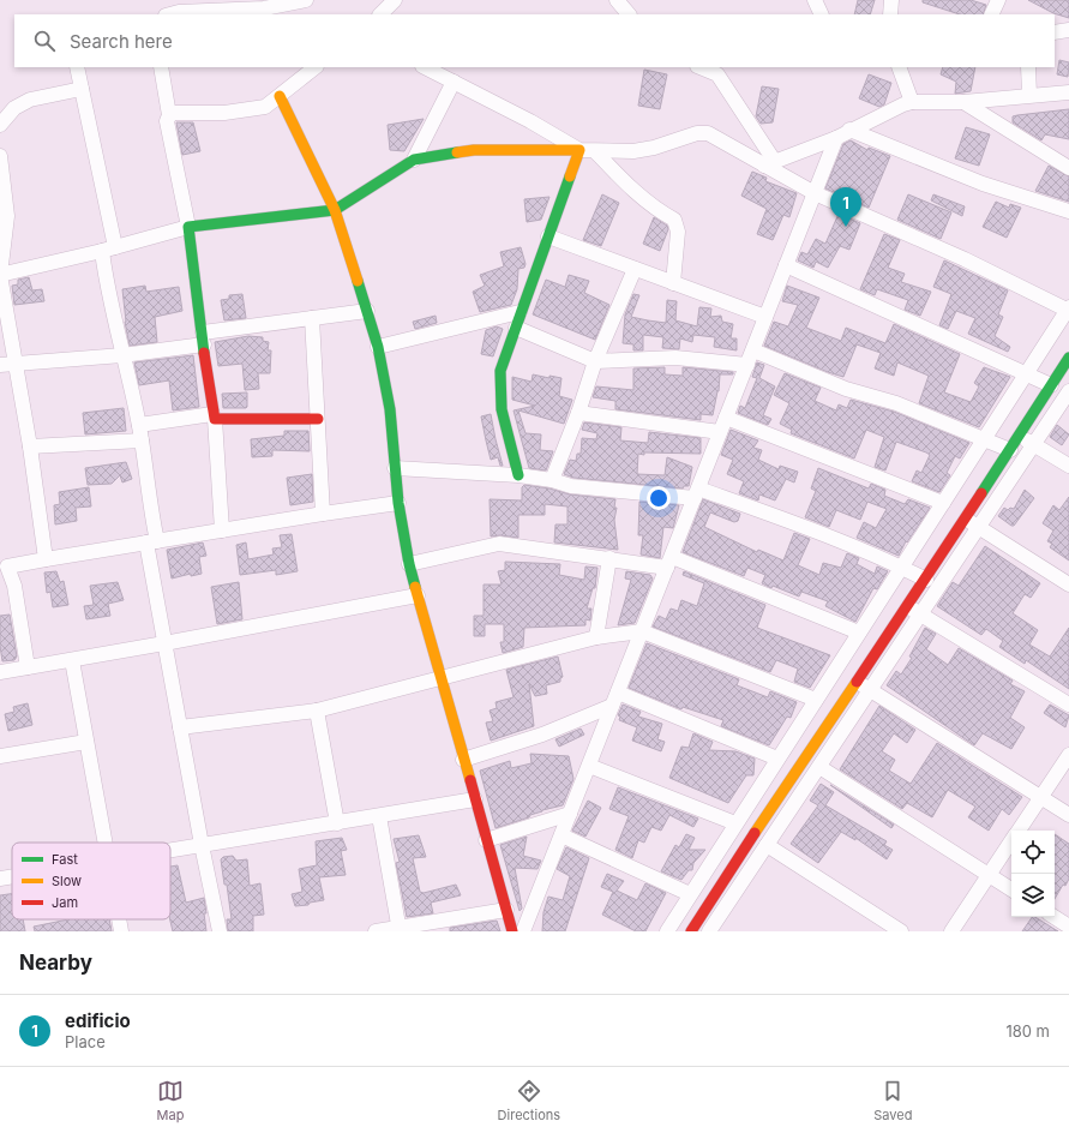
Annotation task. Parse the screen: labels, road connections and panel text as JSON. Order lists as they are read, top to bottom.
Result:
{
  "legend": ["Fast", "Slow", "Jam"],
  "page": {
    "search": "Search here",
    "pins": "1",
    "heading": "Nearby",
    "list": [
      {
        "mark": "1",
        "name": "edificio",
        "note": "Place",
        "value": "180 m"
      }
    ],
    "nav": ["Map", "Directions", "Saved"]
  }
}
